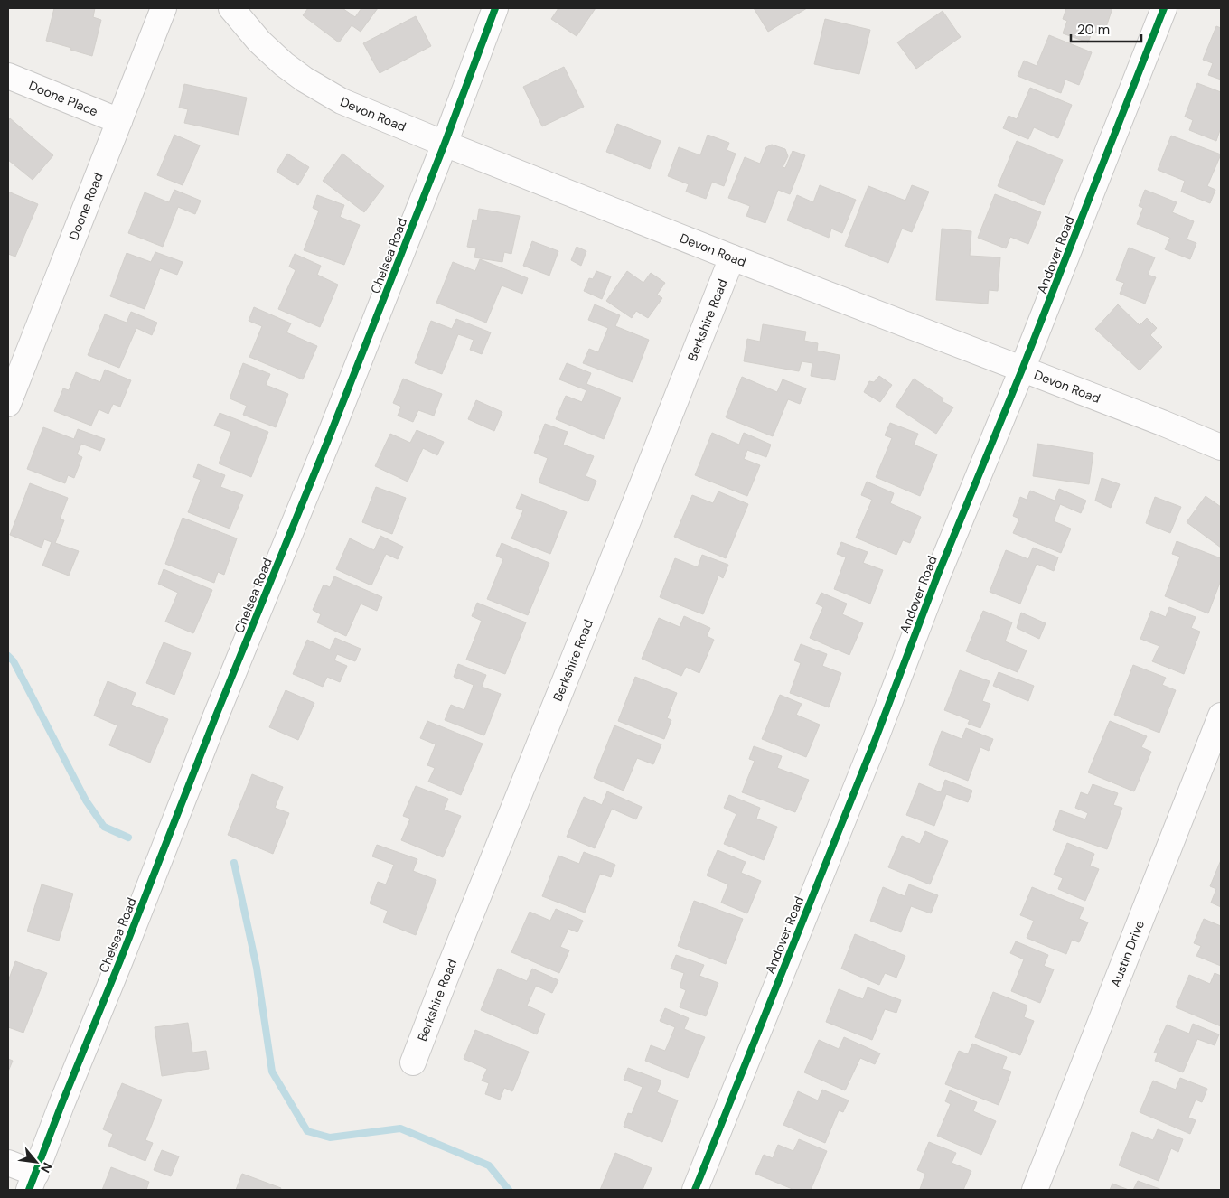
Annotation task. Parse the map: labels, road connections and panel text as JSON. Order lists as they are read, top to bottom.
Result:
{
  "streets": {
    "street": [
      "Doone Place",
      "Devon Road",
      "Doone Road",
      "Andover Road",
      "Chelsea Road",
      "Berkshire Road",
      "Austin Drive"
    ]
  },
  "crossings": [
    ["Doone Place", "Doone Road"],
    ["Devon Road", "Andover Road"],
    ["Devon Road", "Chelsea Road"],
    ["Devon Road", "Berkshire Road"]
  ],
  "scale_bar": "20 m",
  "north": "bottom right"
}
